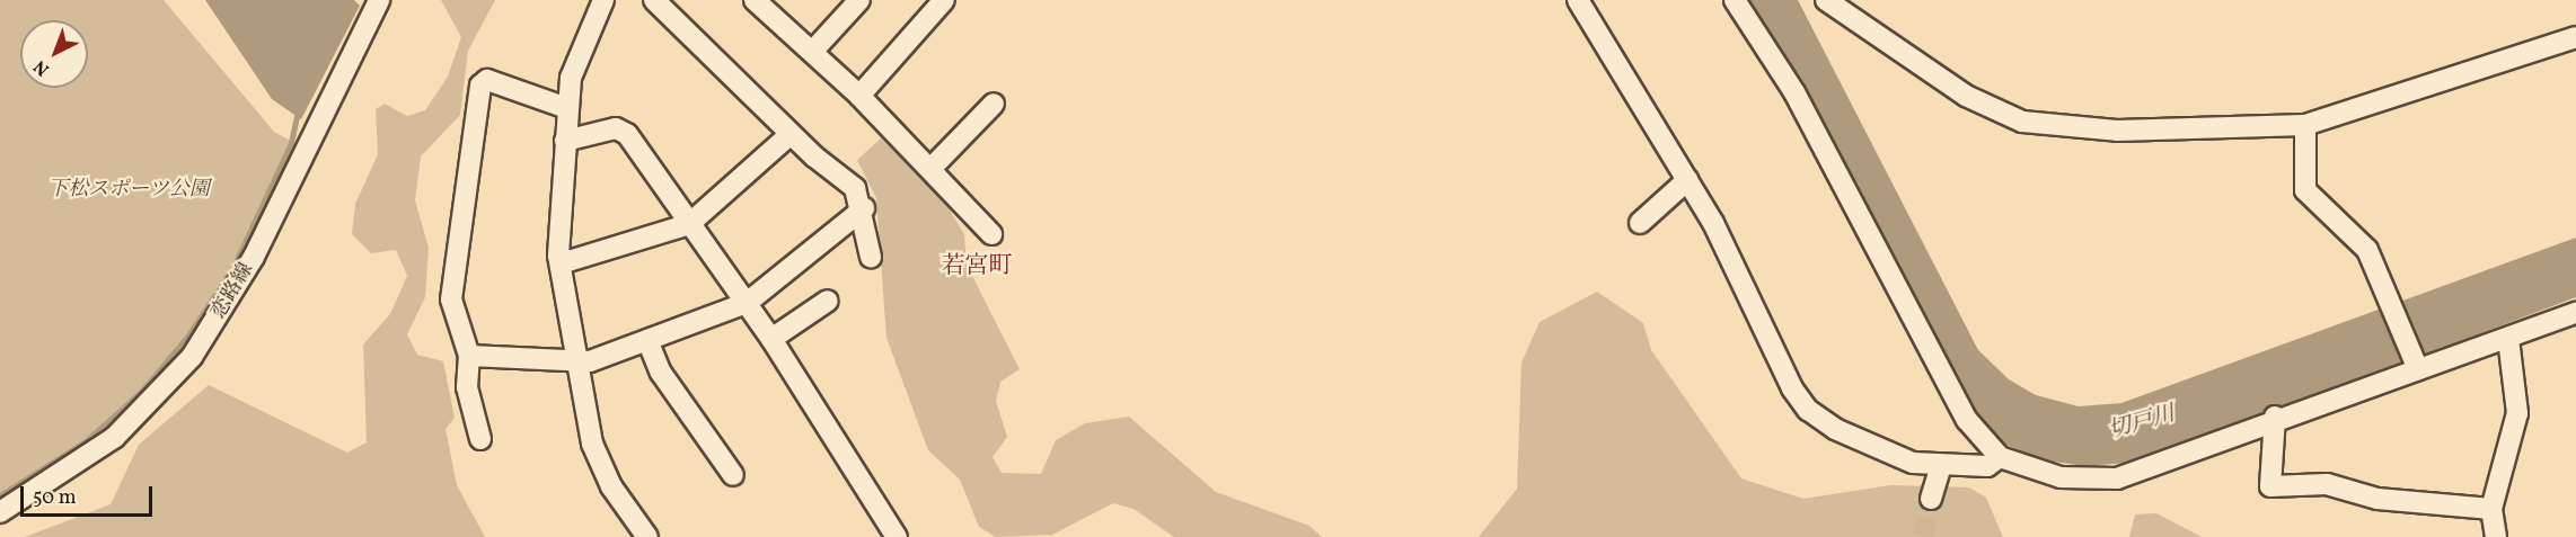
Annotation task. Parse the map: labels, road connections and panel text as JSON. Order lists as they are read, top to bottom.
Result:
{
  "streets": {
    "street": ["恋路線"]
  },
  "districts": ["若宮町"],
  "water": ["切戸川"],
  "parks": ["下松スポーツ公園"],
  "scale_bar": "50 m",
  "north": "bottom left"
}
